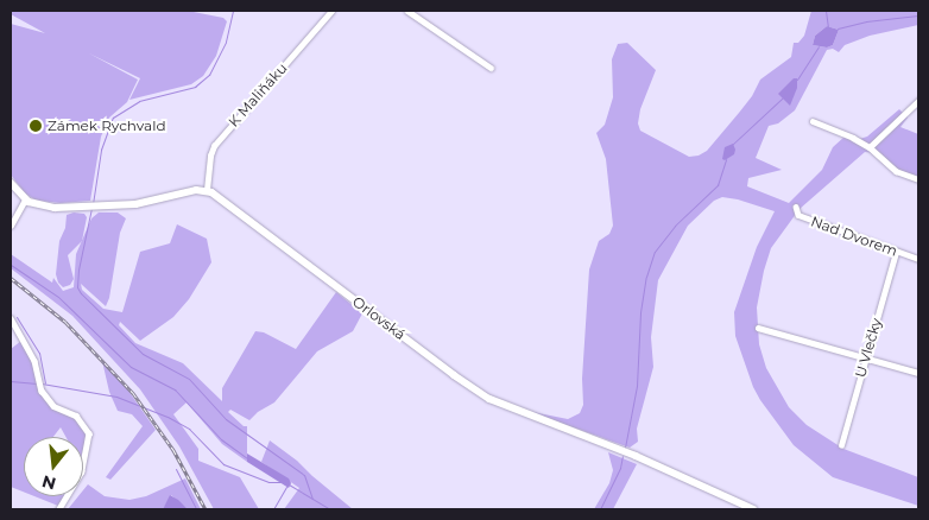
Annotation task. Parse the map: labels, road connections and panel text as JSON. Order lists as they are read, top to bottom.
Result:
{
  "streets": {
    "main road": ["Orlovská"],
    "street": ["K Maliňáku", "Nad Dvorem", "U Vlečky"]
  },
  "crossings": [
    ["K Maliňáku", "Orlovská"],
    ["Nad Dvorem", "U Vlečky"]
  ],
  "places": ["Zámek Rychvald"],
  "north": "bottom"
}
